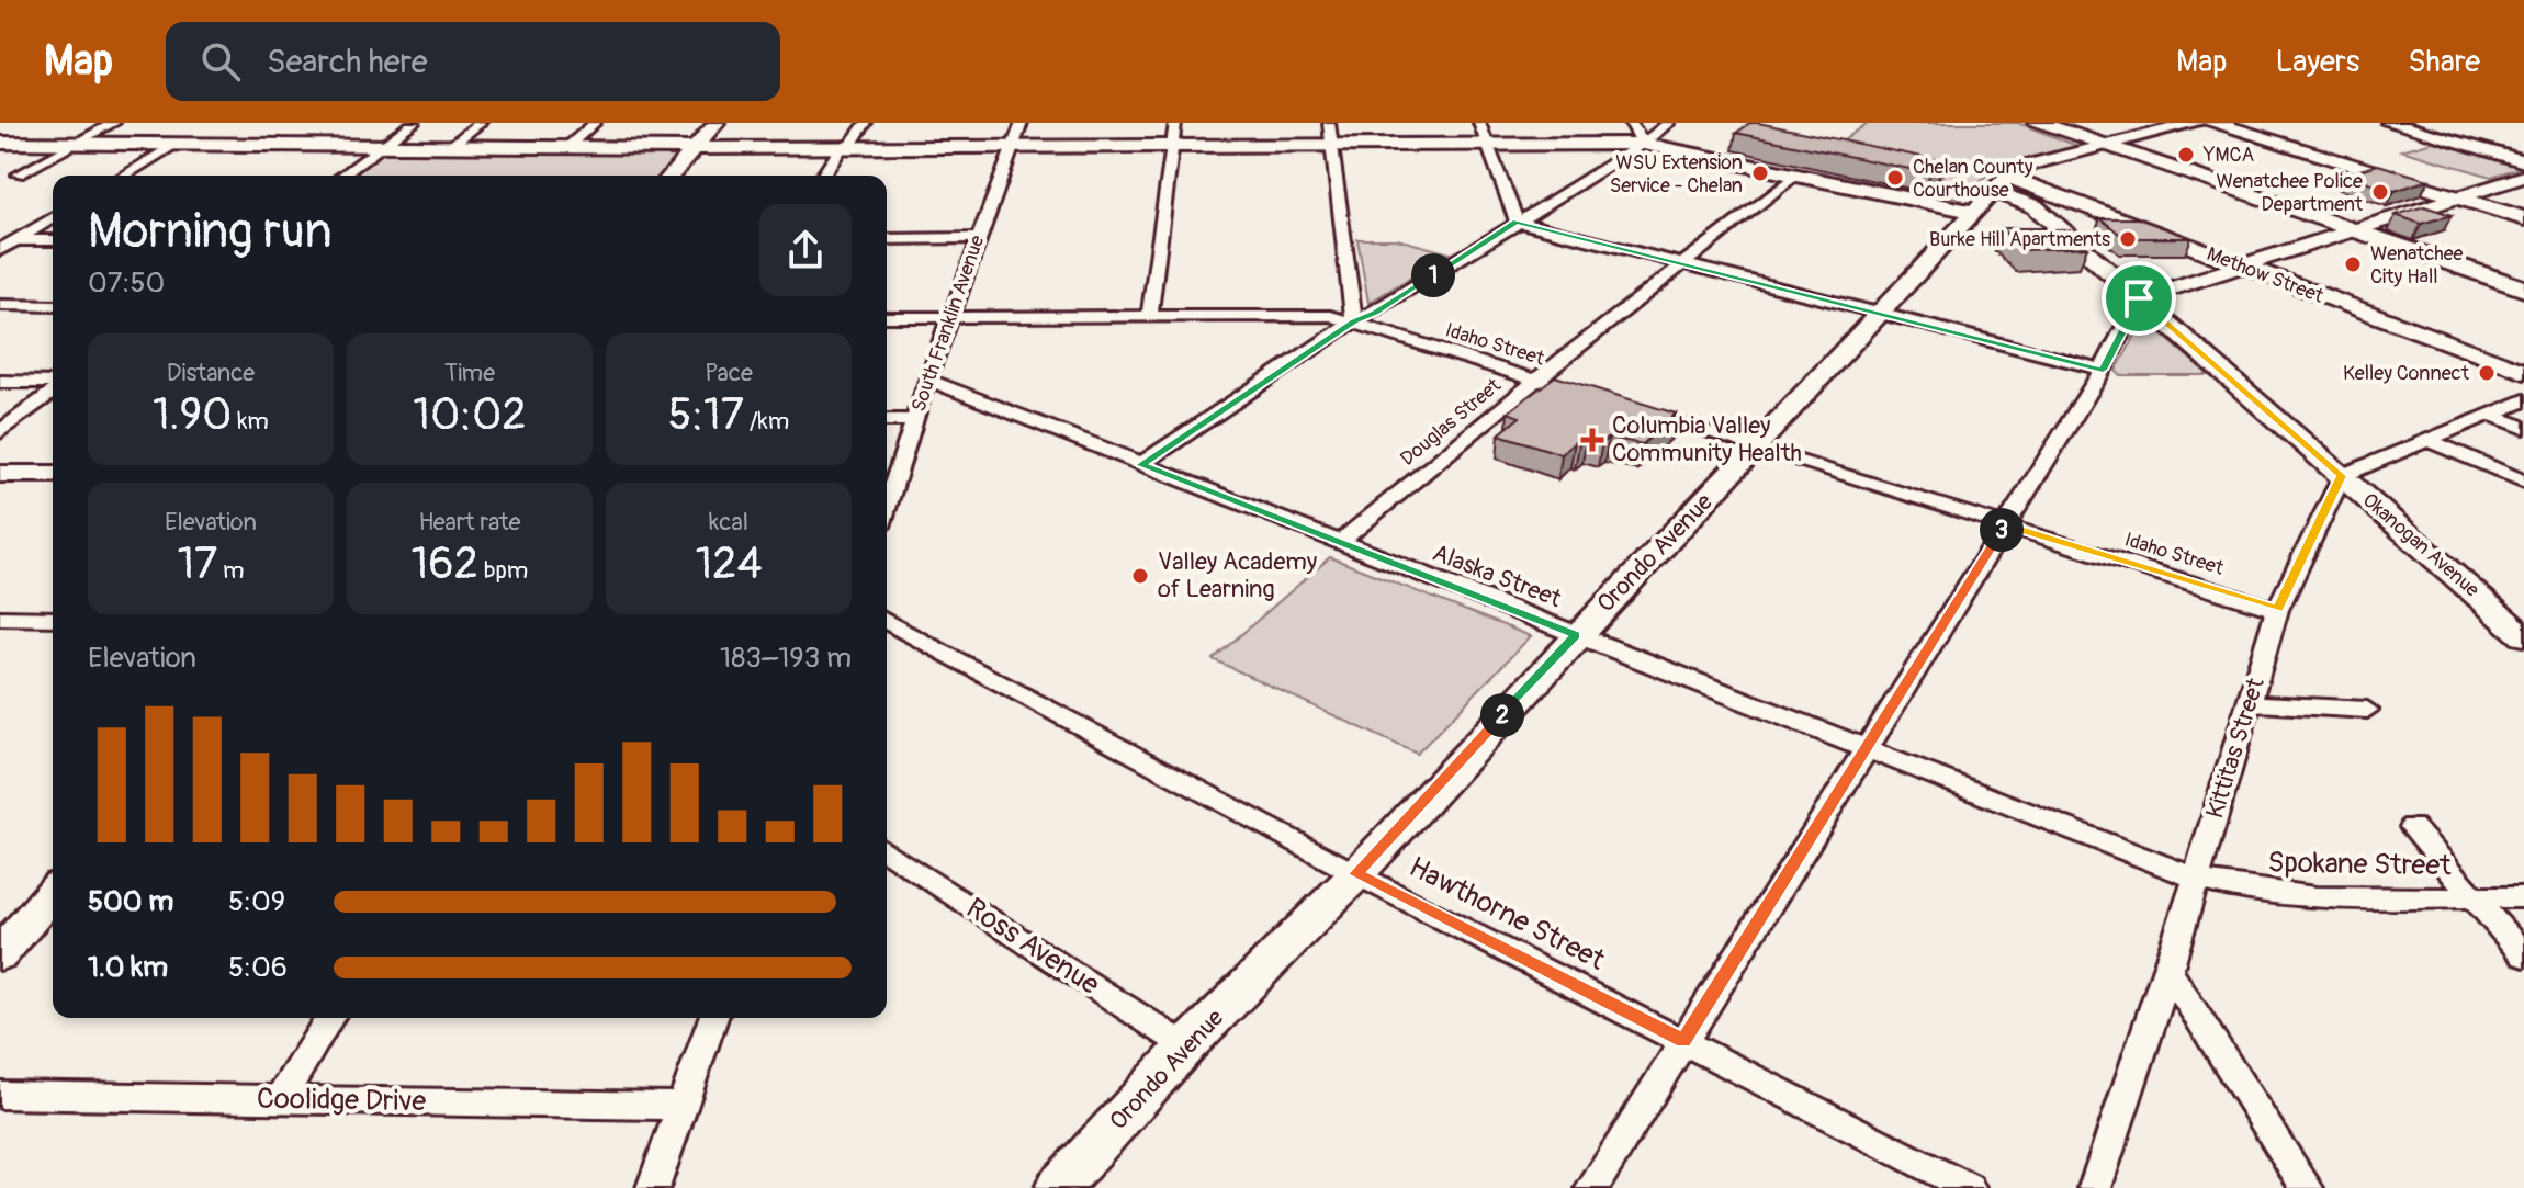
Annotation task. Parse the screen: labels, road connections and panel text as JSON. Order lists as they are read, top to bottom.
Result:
{
  "streets": {
    "street": [
      "Methow Street",
      "South Franklin Avenue",
      "Idaho Street",
      "Douglas Street",
      "Okanogan Avenue",
      "Orondo Avenue",
      "Alaska Street",
      "Kittitas Street",
      "Spokane Street",
      "Hawthorne Street",
      "Ross Avenue",
      "Coolidge Drive"
    ]
  },
  "crossings": [
    ["Methow Street", "Orondo Avenue"],
    ["South Franklin Avenue", "Idaho Street"],
    ["South Franklin Avenue", "Okanogan Avenue"],
    ["South Franklin Avenue", "Alaska Street"],
    ["Idaho Street", "Douglas Street"],
    ["Idaho Street", "Orondo Avenue"],
    ["Idaho Street", "Kittitas Street"],
    ["Douglas Street", "Okanogan Avenue"],
    ["Douglas Street", "Alaska Street"],
    ["Okanogan Avenue", "Orondo Avenue"],
    ["Okanogan Avenue", "Kittitas Street"],
    ["Orondo Avenue", "Alaska Street"],
    ["Orondo Avenue", "Hawthorne Street"],
    ["Orondo Avenue", "Ross Avenue"],
    ["Alaska Street", "Kittitas Street"],
    ["Alaska Street", "Spokane Street"],
    ["Kittitas Street", "Spokane Street"]
  ],
  "places": {
    "other": [
      "YMCA",
      "WSU Extension Service - Chelan",
      "Chelan County Courthouse",
      "Wenatchee Police Department",
      "Burke Hill Apartments",
      "Wenatchee City Hall",
      "Kelley Connect",
      "Valley Academy of Learning"
    ],
    "health": ["Columbia Valley Community Health"]
  },
  "page": {
    "header": "Map",
    "search": "Search here",
    "nav": ["Map", "Layers", "Share"],
    "heading": ["Morning run", "07:50"],
    "pins": ["1", "3", "2"],
    "stats": [
      ["Distance", "1.90 km"],
      ["Time", "10:02"],
      ["Pace", "5:17 /km"],
      ["Elevation", "17 m"],
      ["Heart rate", "162 bpm"],
      ["kcal", "124"]
    ],
    "chart": ["Elevation", "183–193 m"],
    "list": [
      {
        "name": "500 m",
        "note": "5:09"
      },
      {
        "name": "1.0 km",
        "note": "5:06"
      }
    ]
  }
}
